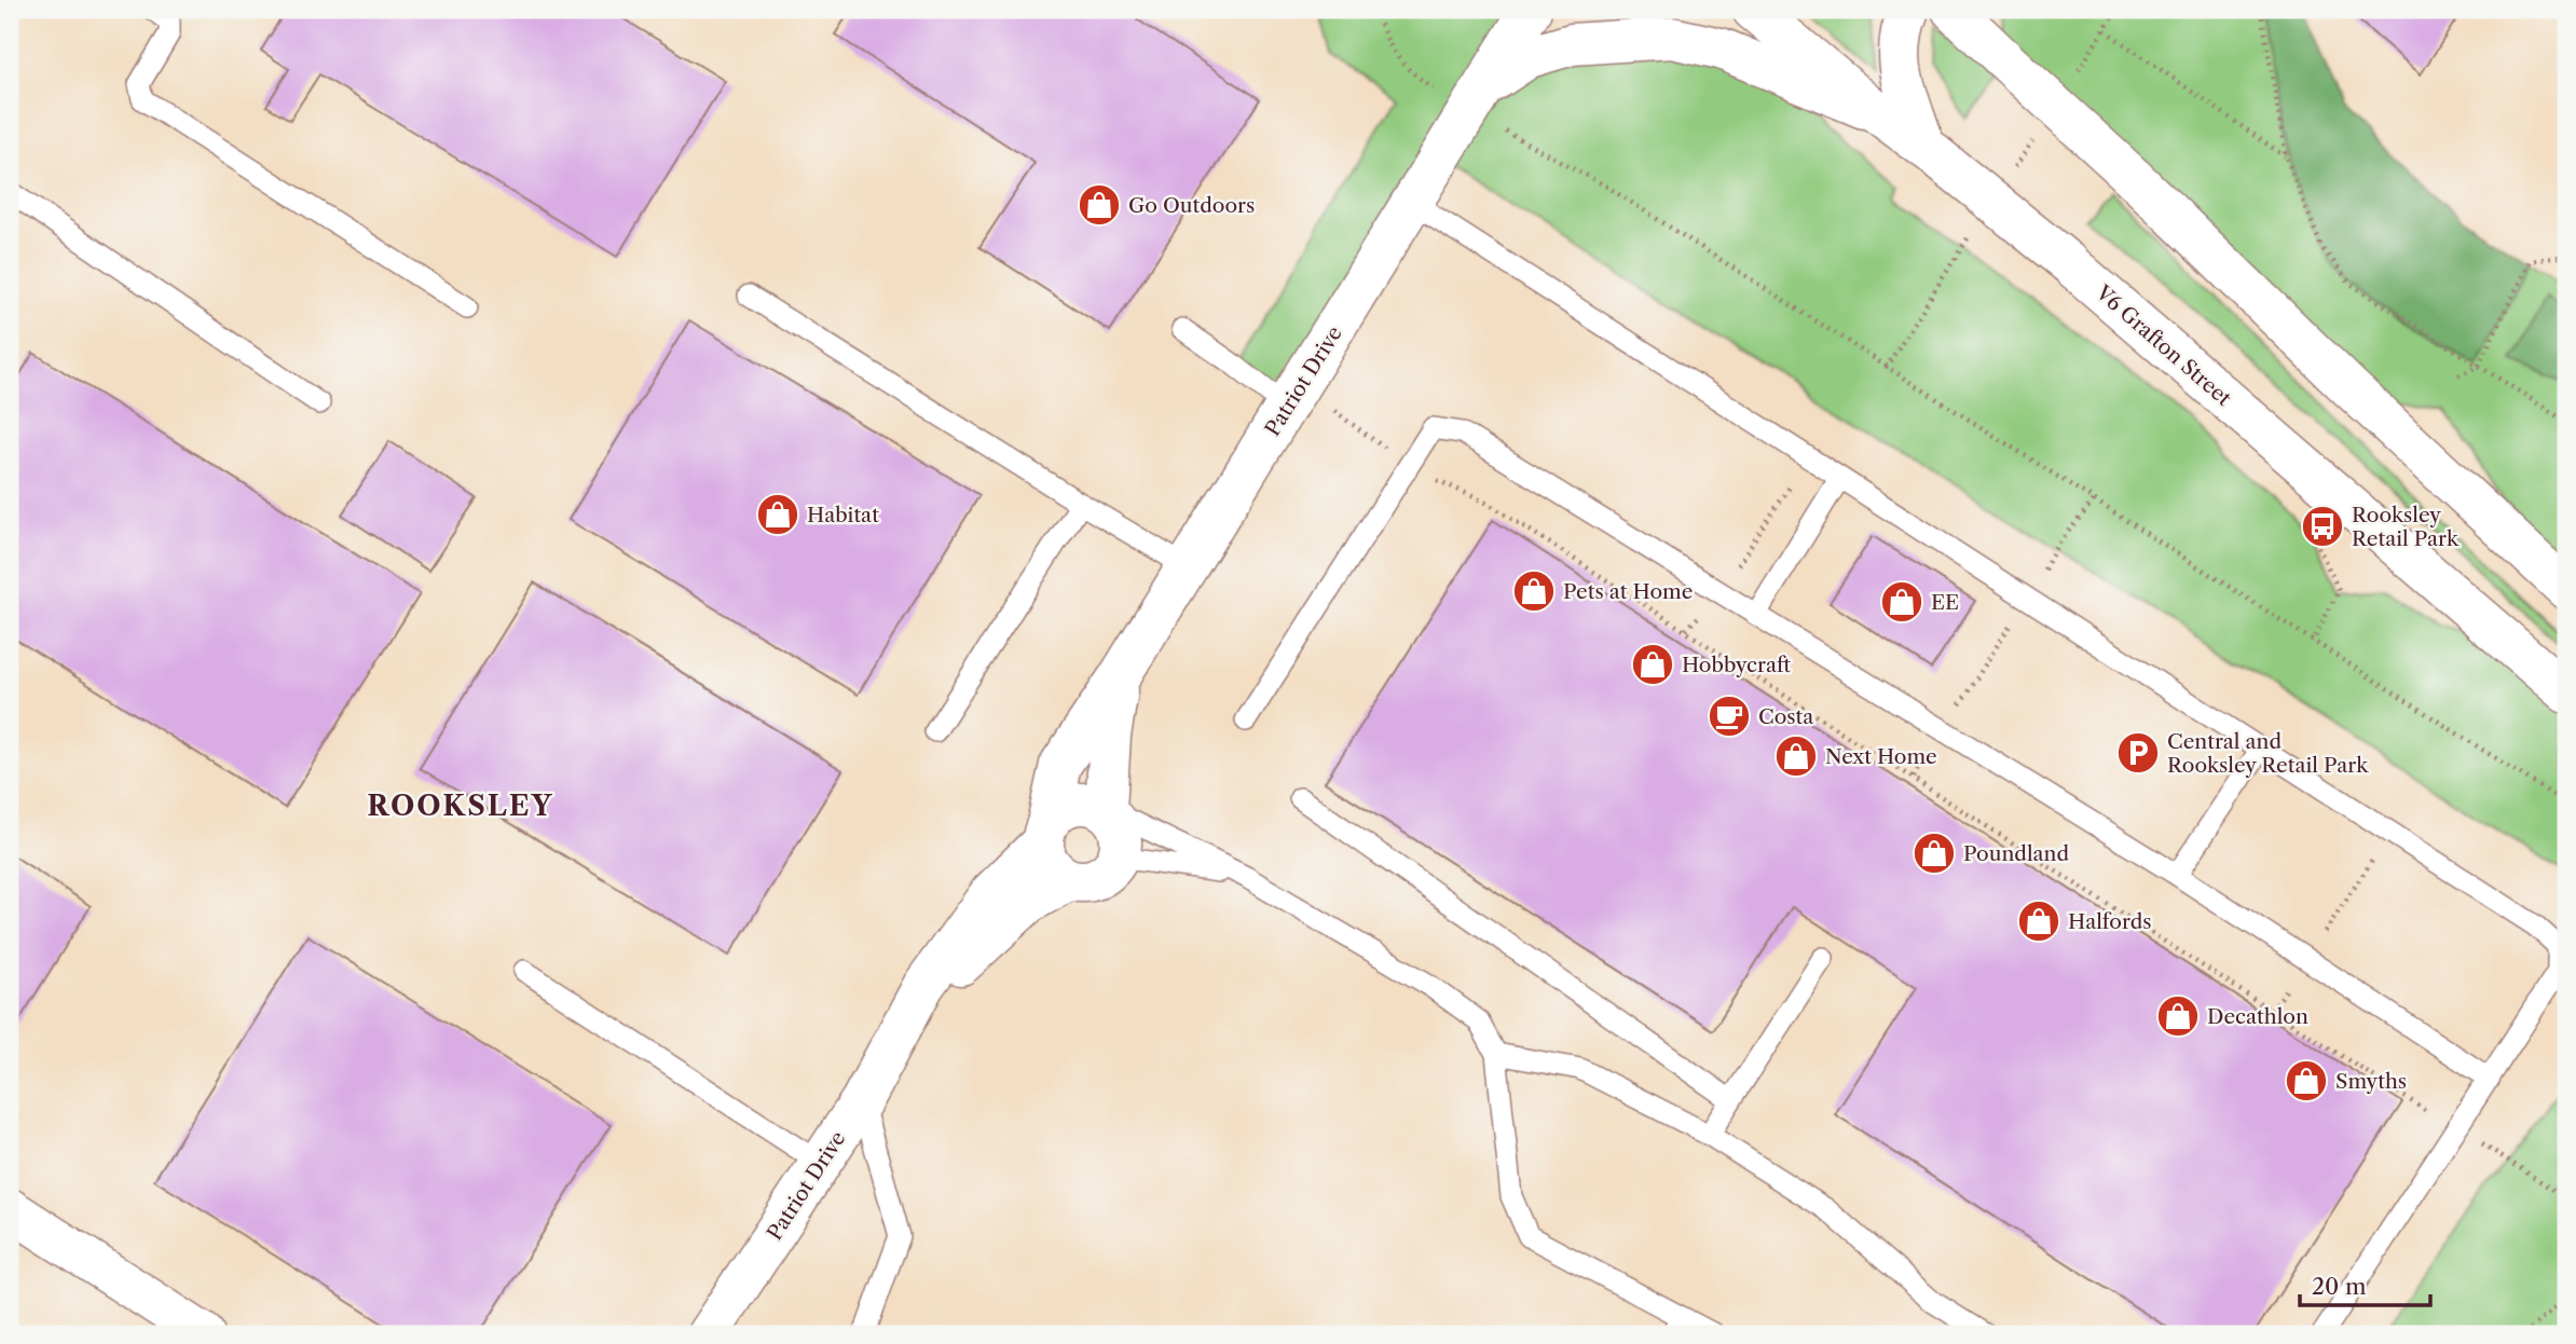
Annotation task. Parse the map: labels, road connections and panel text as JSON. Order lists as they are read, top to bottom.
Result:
{
  "streets": {
    "street": ["V6 Grafton Street", "Patriot Drive"]
  },
  "crossings": [
    ["V6 Grafton Street", "Patriot Drive"]
  ],
  "districts": ["ROOKSLEY"],
  "places": {
    "shop": [
      "Go Outdoors",
      "Habitat",
      "Pets at Home",
      "EE",
      "Hobbycraft",
      "Next Home",
      "Poundland",
      "Halfords",
      "Decathlon",
      "Smyths"
    ],
    "bus stop": ["Rooksley Retail Park"],
    "cafe": ["Costa"],
    "parking": ["Central and Rooksley Retail Park"]
  },
  "scale_bar": "20 m"
}
